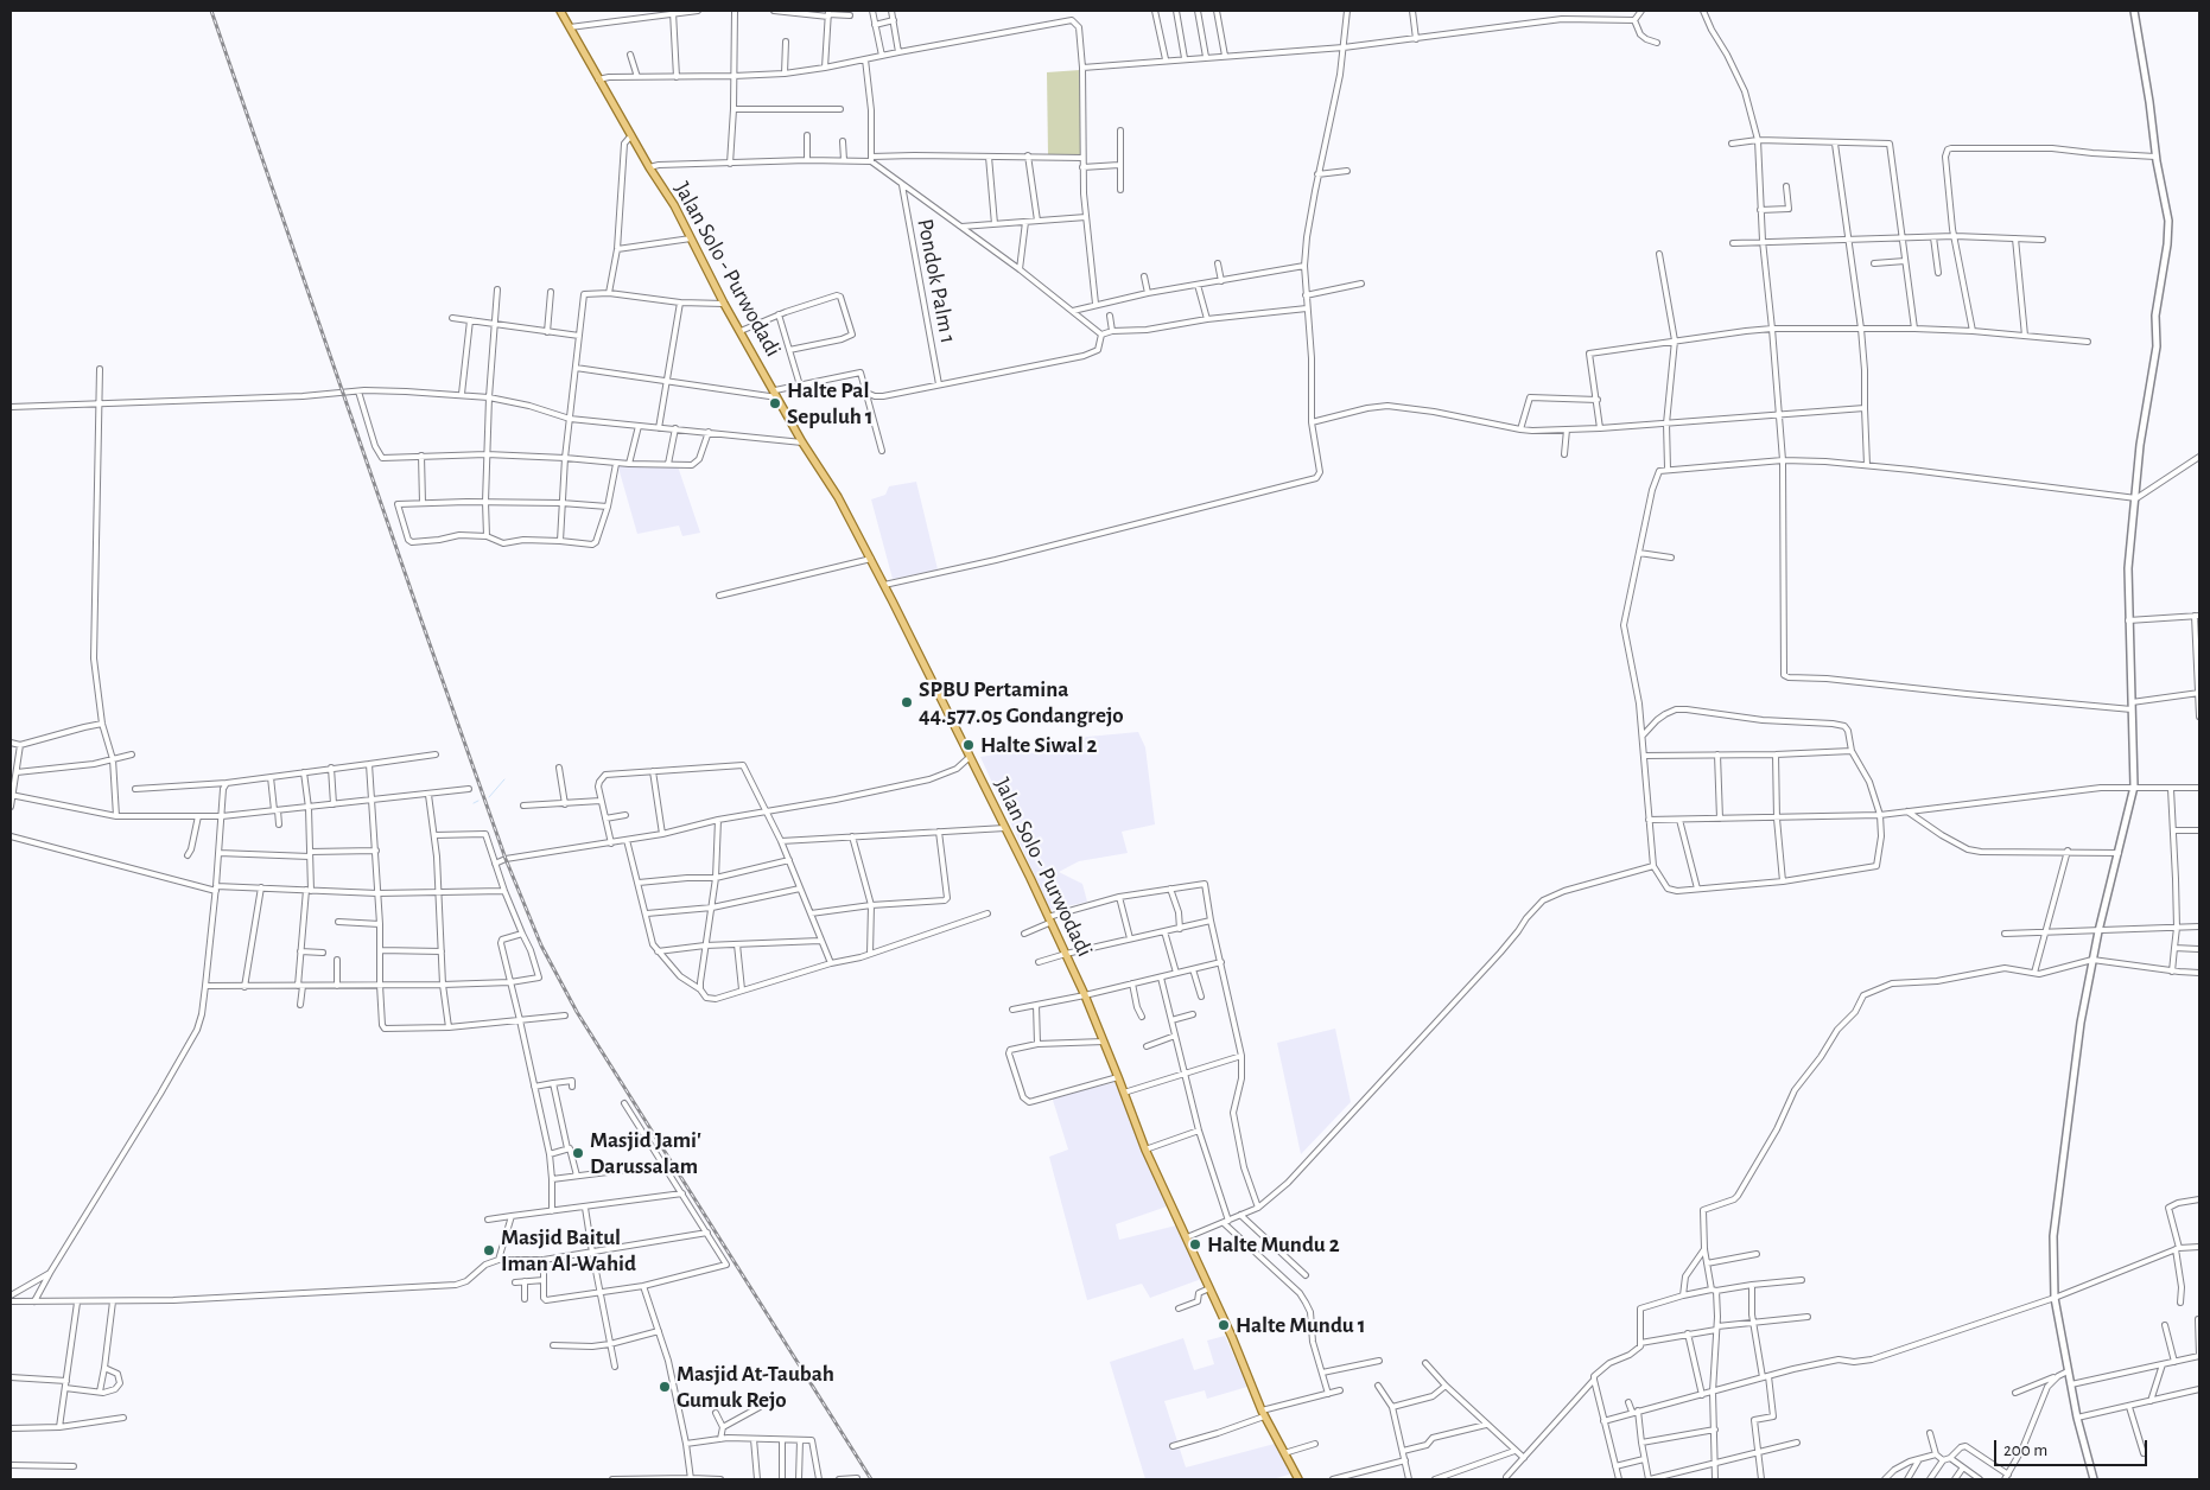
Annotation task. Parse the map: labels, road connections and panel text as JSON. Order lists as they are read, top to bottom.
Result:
{
  "streets": {
    "main road": ["Jalan Solo - Purwodadi"],
    "street": ["Pondok Palm 1"]
  },
  "places": [
    "Halte Pal Sepuluh 1",
    "SPBU Pertamina 44.577.05 Gondangrejo",
    "Halte Siwal 2",
    "Masjid Jami' Darussalam",
    "Halte Mundu 2",
    "Masjid Baitul Iman Al-Wahid",
    "Halte Mundu 1",
    "Masjid At-Taubah Gumuk Rejo"
  ],
  "scale_bar": "200 m"
}
